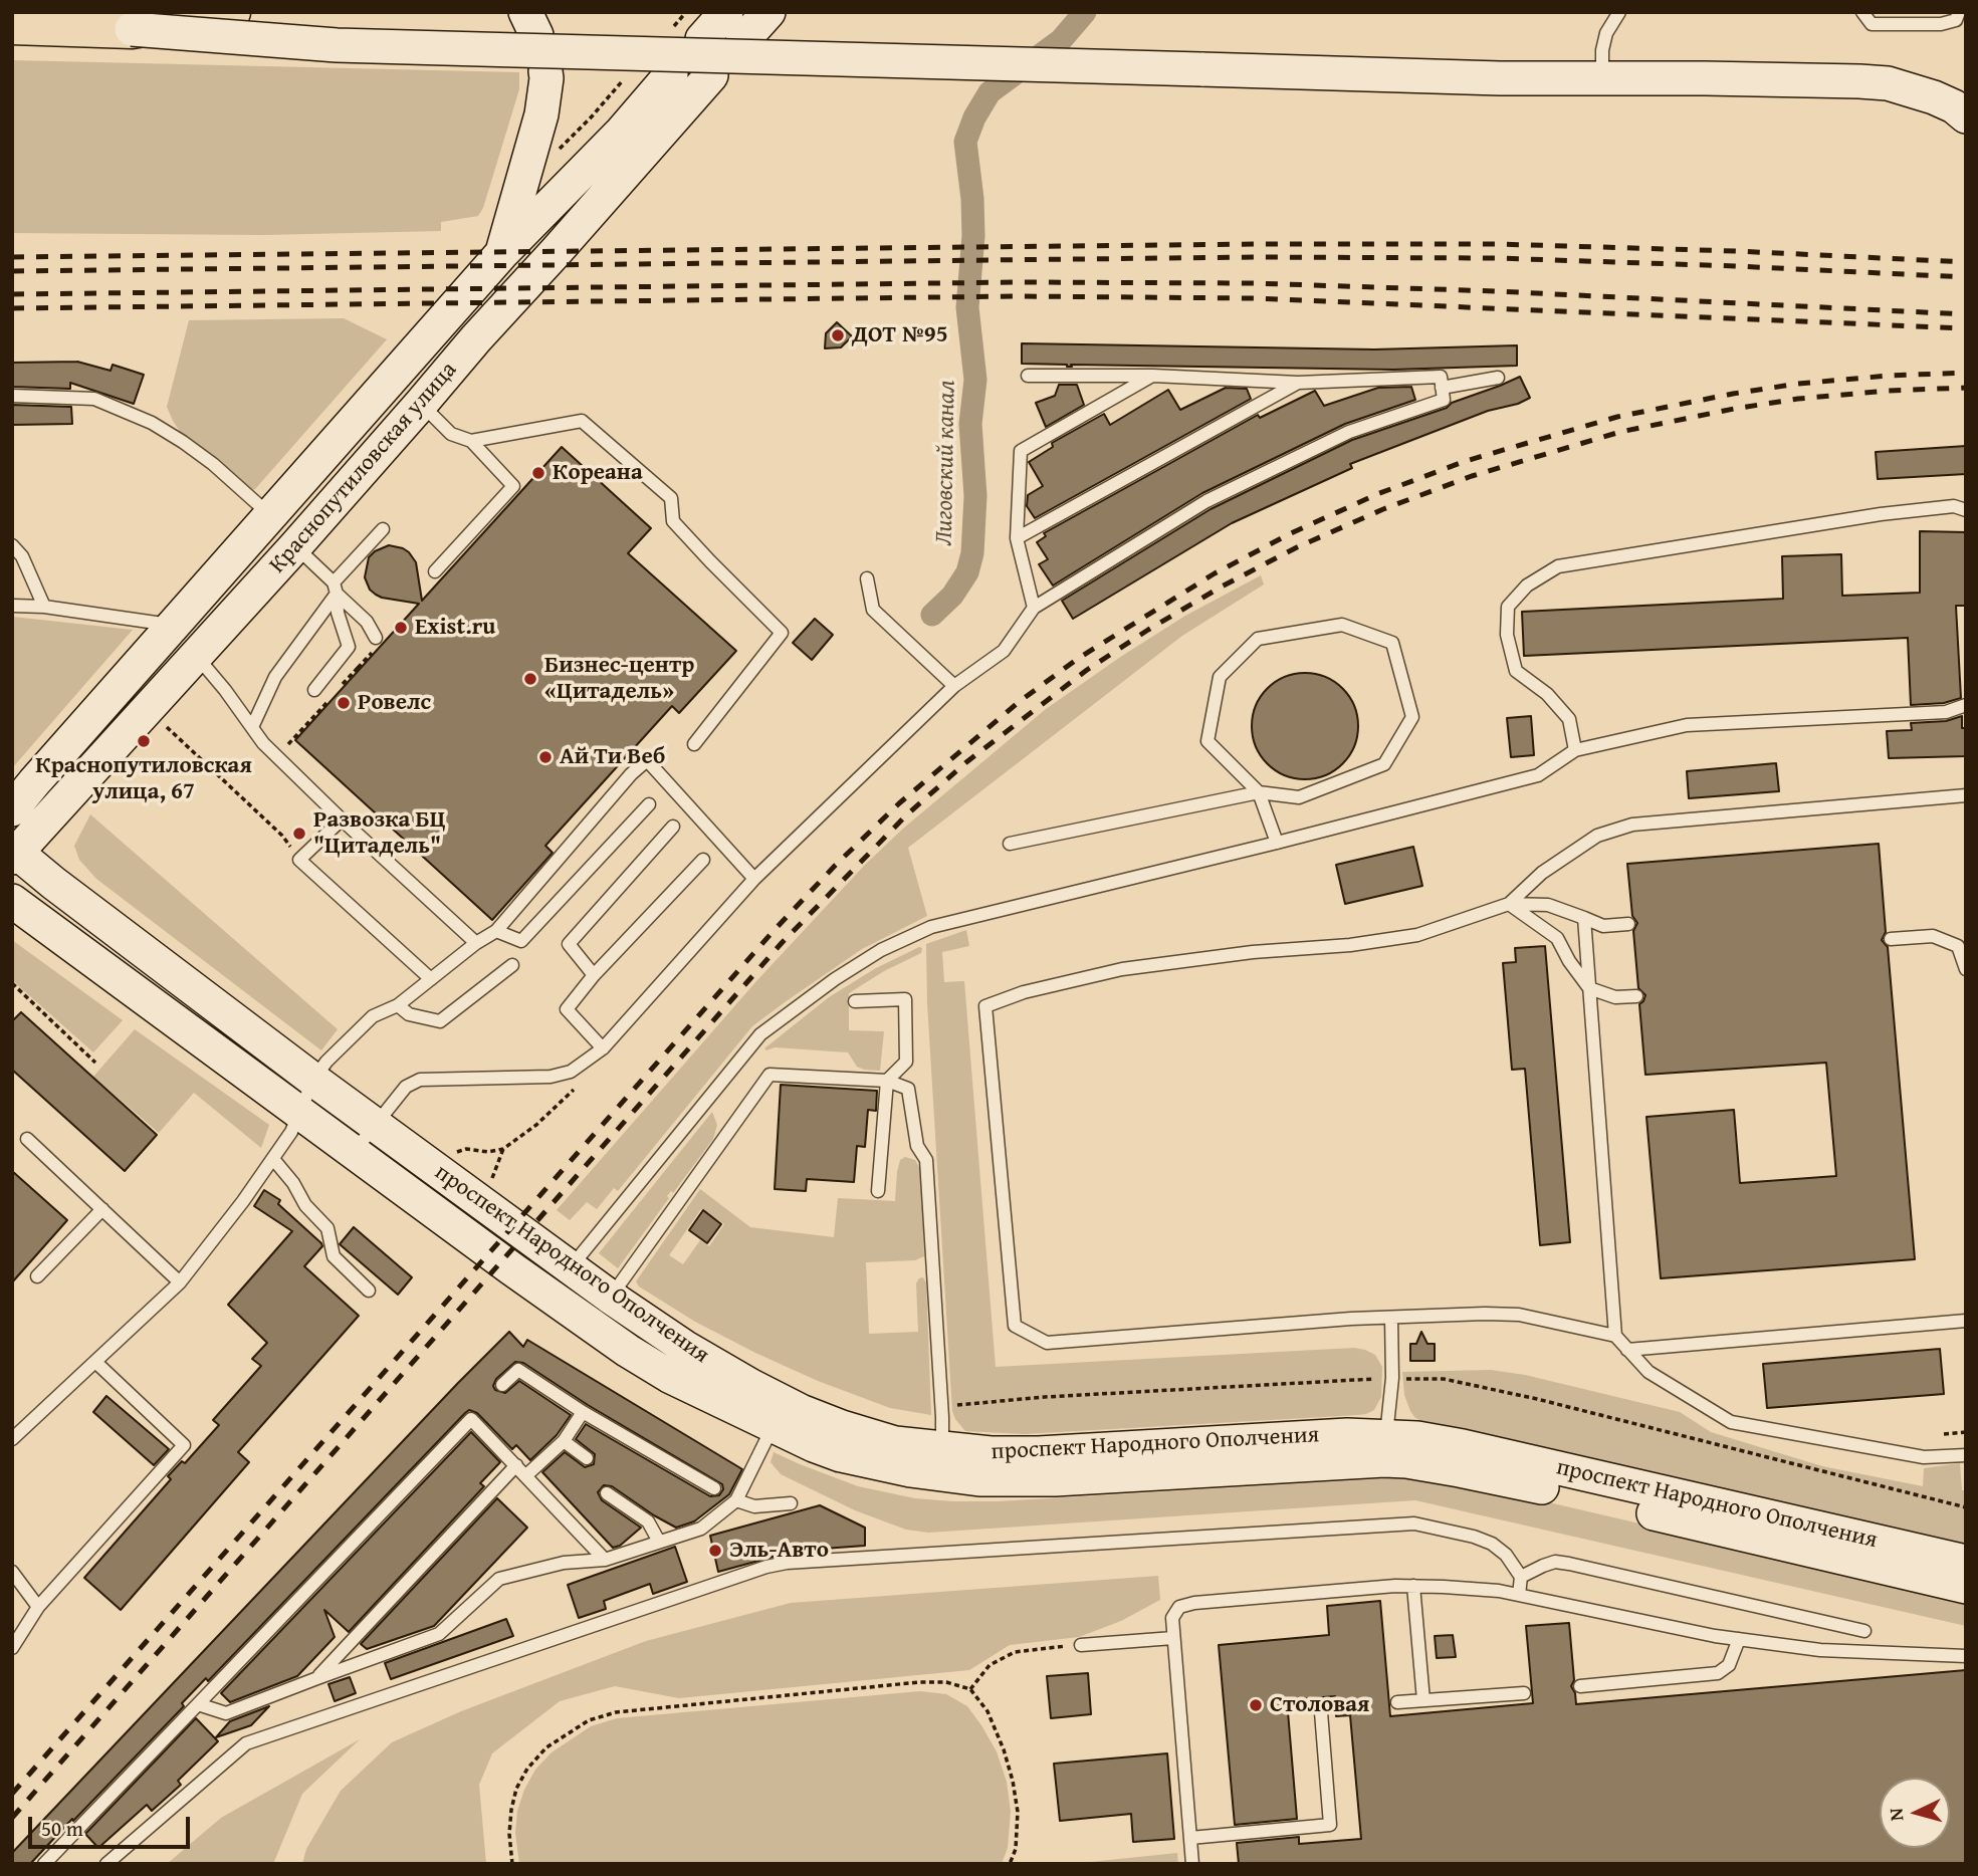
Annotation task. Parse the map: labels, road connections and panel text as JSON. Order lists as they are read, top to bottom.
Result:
{
  "streets": {
    "main road": ["Краснопутиловская улица", "проспект Народного Ополчения"]
  },
  "crossings": [
    ["Краснопутиловская улица", "проспект Народного Ополчения"]
  ],
  "water": ["Лиговский канал"],
  "places": [
    "ДОТ №95",
    "Кореана",
    "Exist.ru",
    "Бизнес-центр «Цитадель»",
    "Ровелс",
    "Краснопутиловская улица, 67",
    "Ай Ти Веб",
    "Развозка БЦ \"Цитадель\"",
    "Эль-Авто",
    "Столовая"
  ],
  "scale_bar": "50 m",
  "north": "left"
}
